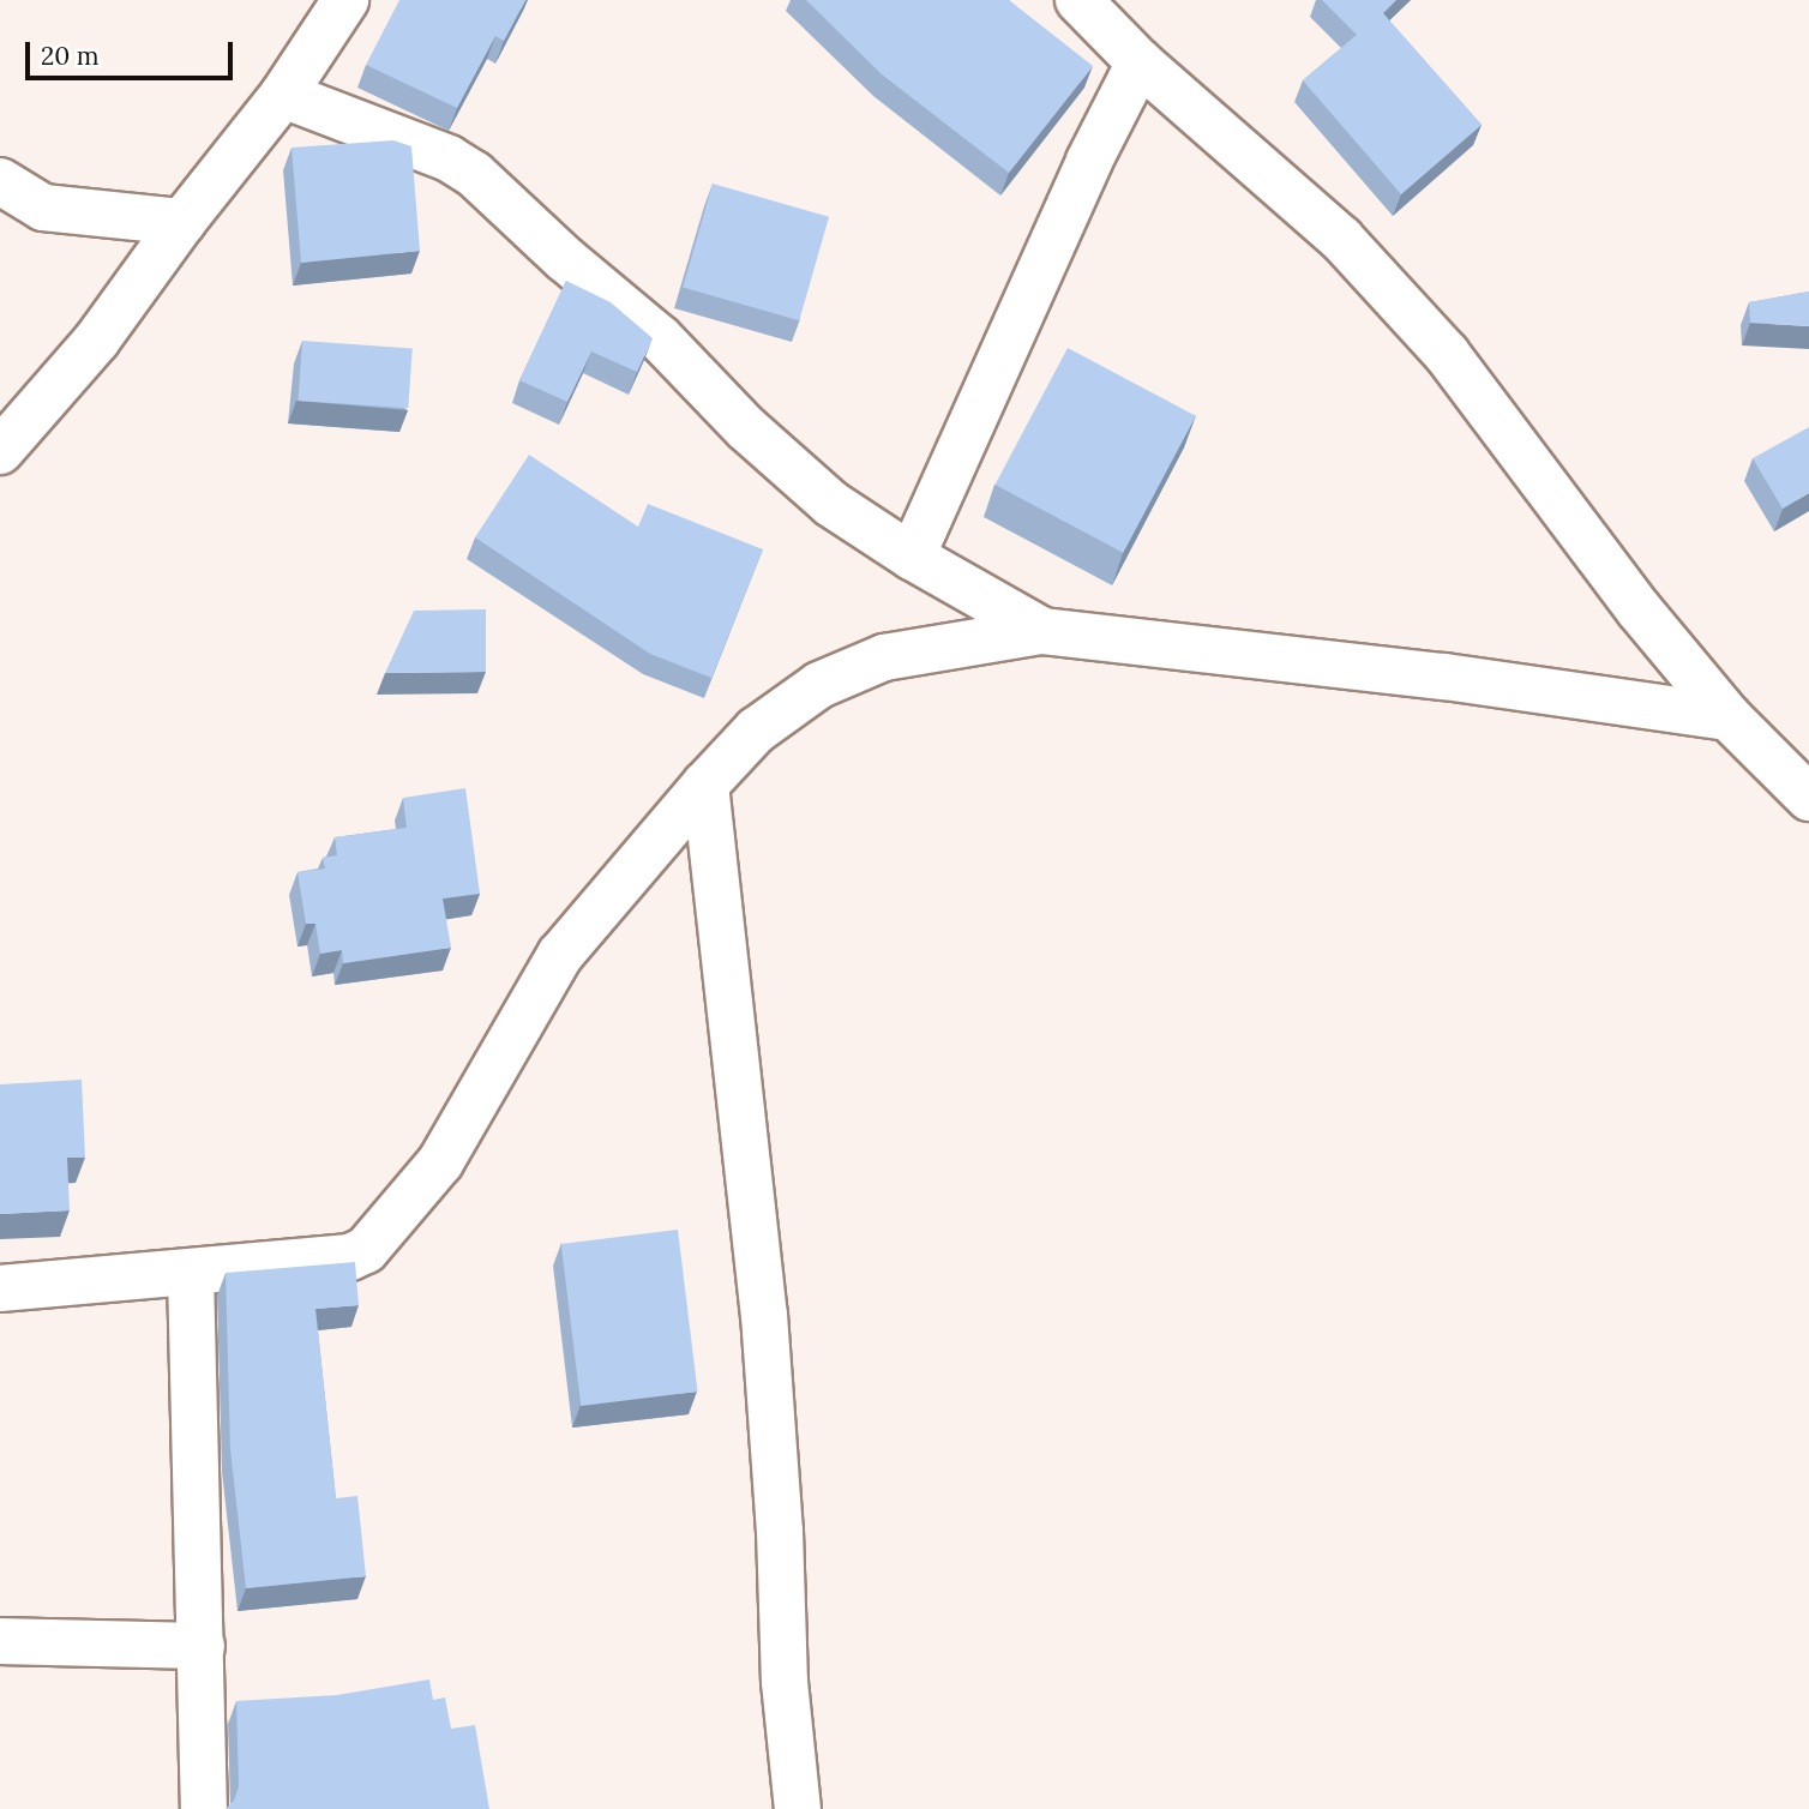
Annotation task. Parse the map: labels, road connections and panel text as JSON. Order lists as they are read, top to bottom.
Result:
{
  "scale_bar": "20 m"
}
